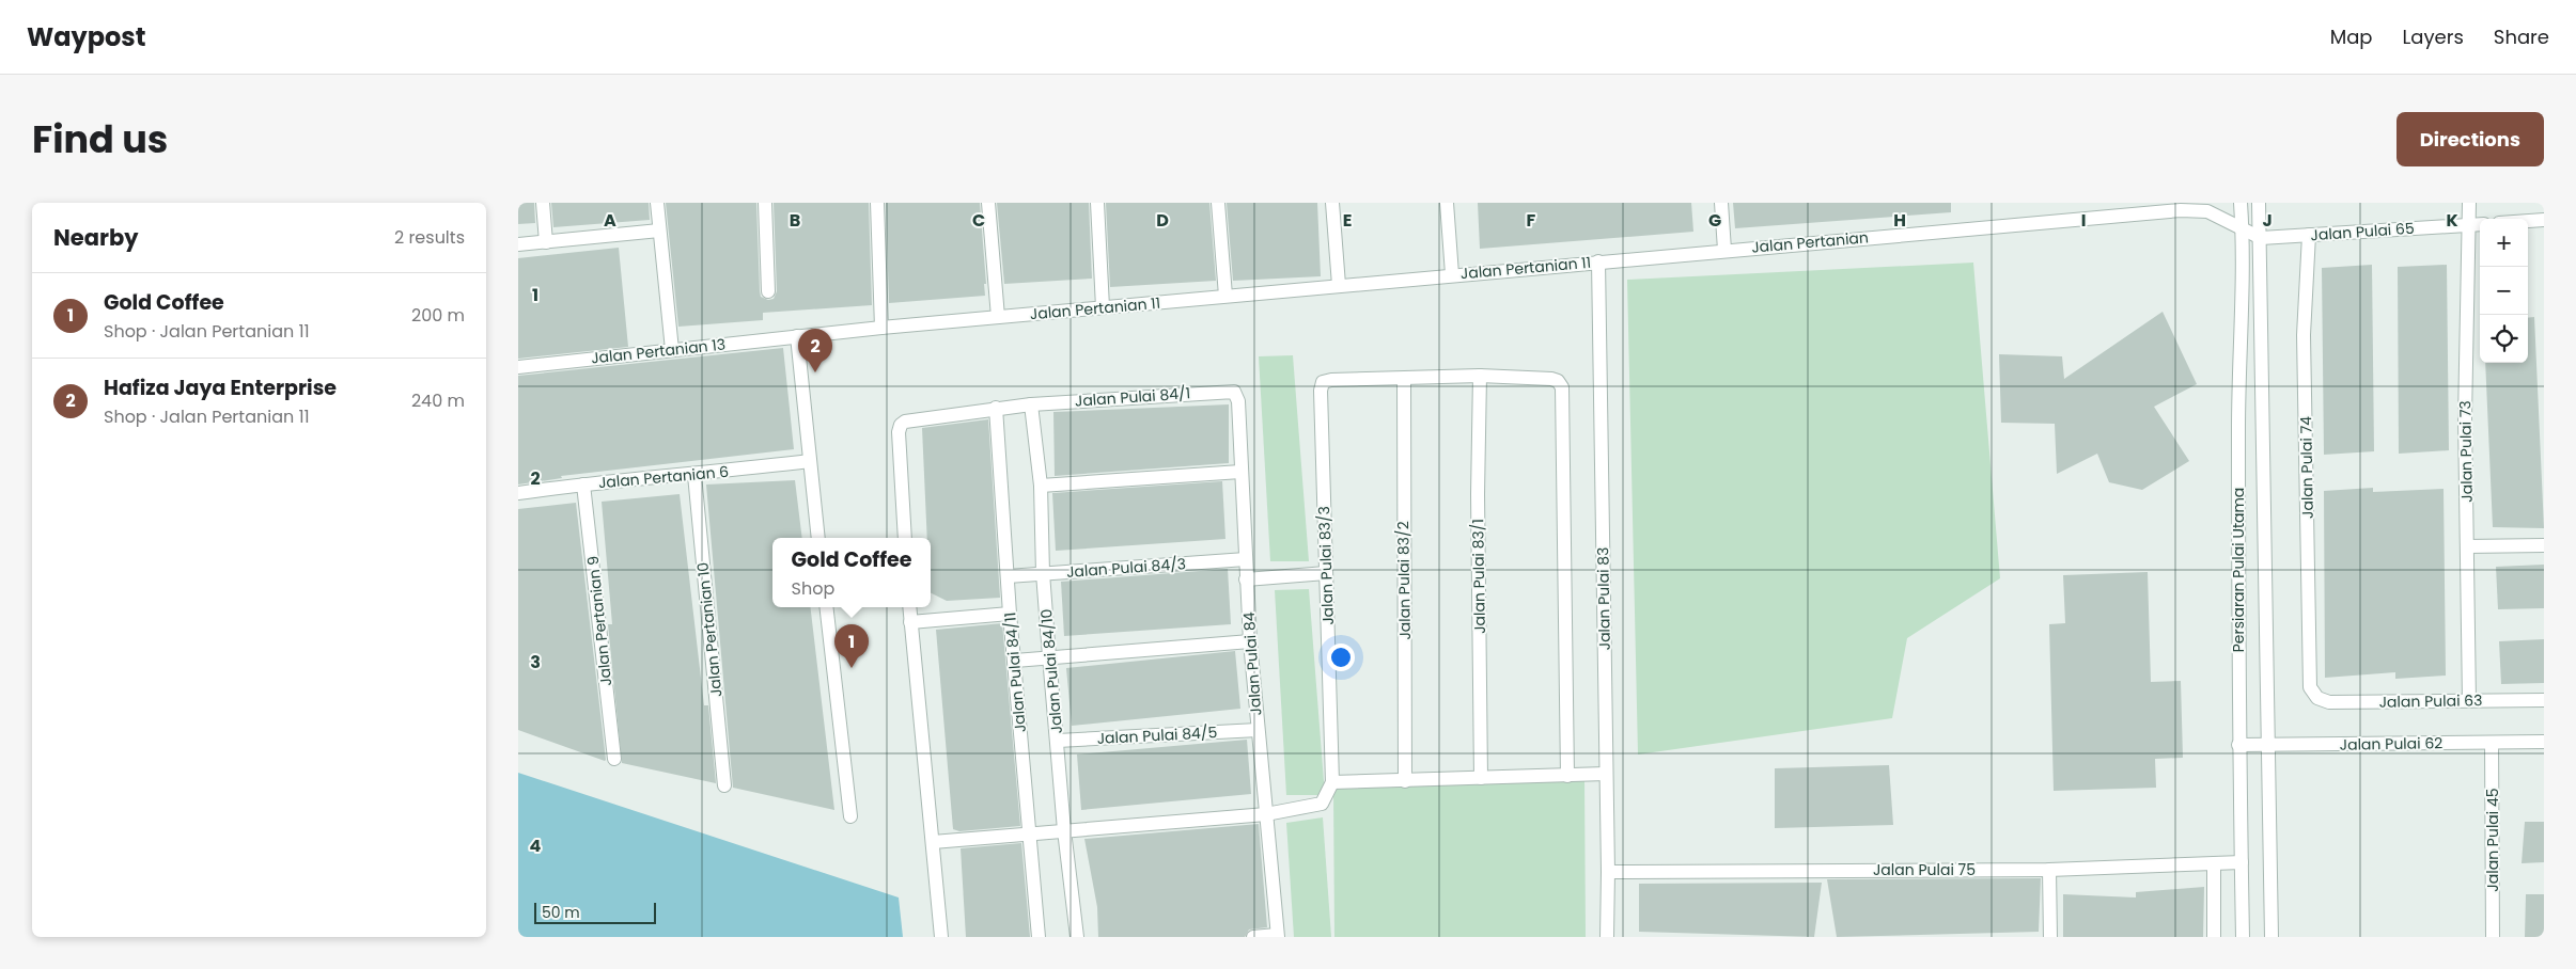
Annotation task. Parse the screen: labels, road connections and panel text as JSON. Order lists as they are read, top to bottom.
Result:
{
  "streets": {
    "street": [
      "Jalan Pulai 65",
      "Jalan Pertanian",
      "Jalan Pertanian 11",
      "Jalan Pertanian 13",
      "Jalan Pulai 84/1",
      "Jalan Pulai 73",
      "Jalan Pulai 74",
      "Jalan Pertanian 6",
      "Jalan Pulai 83/3",
      "Jalan Pulai 84/3",
      "Persiaran Pulai Utama",
      "Jalan Pulai 83/1",
      "Jalan Pulai 83/2",
      "Jalan Pulai 83",
      "Jalan Pertanian 9",
      "Jalan Pertanian 10",
      "Jalan Pulai 84",
      "Jalan Pulai 84/10",
      "Jalan Pulai 84/11",
      "Jalan Pulai 63",
      "Jalan Pulai 84/5",
      "Jalan Pulai 62",
      "Jalan Pulai 45",
      "Jalan Pulai 75"
    ]
  },
  "crossings": [
    ["Jalan Pulai 65", "Jalan Pertanian"],
    ["Jalan Pulai 65", "Jalan Pulai 73"],
    ["Jalan Pulai 65", "Jalan Pulai 74"],
    ["Jalan Pulai 65", "Persiaran Pulai Utama"],
    ["Jalan Pertanian", "Jalan Pertanian 11"],
    ["Jalan Pertanian", "Persiaran Pulai Utama"],
    ["Jalan Pertanian", "Jalan Pulai 83"],
    ["Jalan Pertanian 11", "Jalan Pertanian 13"],
    ["Jalan Pertanian 11", "Jalan Pulai 83"],
    ["Jalan Pulai 84/1", "Jalan Pulai 84"],
    ["Jalan Pulai 84/1", "Jalan Pulai 84/10"],
    ["Jalan Pulai 73", "Jalan Pulai 63"],
    ["Jalan Pulai 74", "Jalan Pulai 63"],
    ["Jalan Pertanian 6", "Jalan Pertanian 9"],
    ["Jalan Pertanian 6", "Jalan Pertanian 10"],
    ["Jalan Pulai 83/3", "Jalan Pulai 83/2"],
    ["Jalan Pulai 84/3", "Jalan Pulai 84"],
    ["Jalan Pulai 84/3", "Jalan Pulai 84/10"],
    ["Jalan Pulai 84/3", "Jalan Pulai 84/11"],
    ["Persiaran Pulai Utama", "Jalan Pulai 62"],
    ["Persiaran Pulai Utama", "Jalan Pulai 75"],
    ["Jalan Pulai 83", "Jalan Pulai 75"],
    ["Jalan Pulai 84", "Jalan Pulai 84/5"],
    ["Jalan Pulai 84/10", "Jalan Pulai 84/5"],
    ["Jalan Pulai 62", "Jalan Pulai 45"]
  ],
  "scale_bar": "50 m",
  "page": {
    "header": "Waypost",
    "nav": ["Map", "Layers", "Share"],
    "title": "Find us",
    "buttons": "Directions",
    "heading": ["Nearby", "2 results"],
    "map_buttons": ["+", "−"],
    "list": [
      {
        "mark": "1",
        "name": "Gold Coffee",
        "note": "Shop · Jalan Pertanian 11",
        "value": "200 m"
      },
      {
        "mark": "2",
        "name": "Hafiza Jaya Enterprise",
        "note": "Shop · Jalan Pertanian 11",
        "value": "240 m"
      }
    ],
    "pins": ["2", "1"],
    "popup": ["Gold Coffee", "Shop"],
    "scale": "50 m"
  },
  "grid": {
    "columns": [
      "A",
      "B",
      "C",
      "D",
      "E",
      "F",
      "G",
      "H",
      "I",
      "J",
      "K"
    ],
    "rows": [
      "1",
      "2",
      "3",
      "4"
    ]
  }
}
